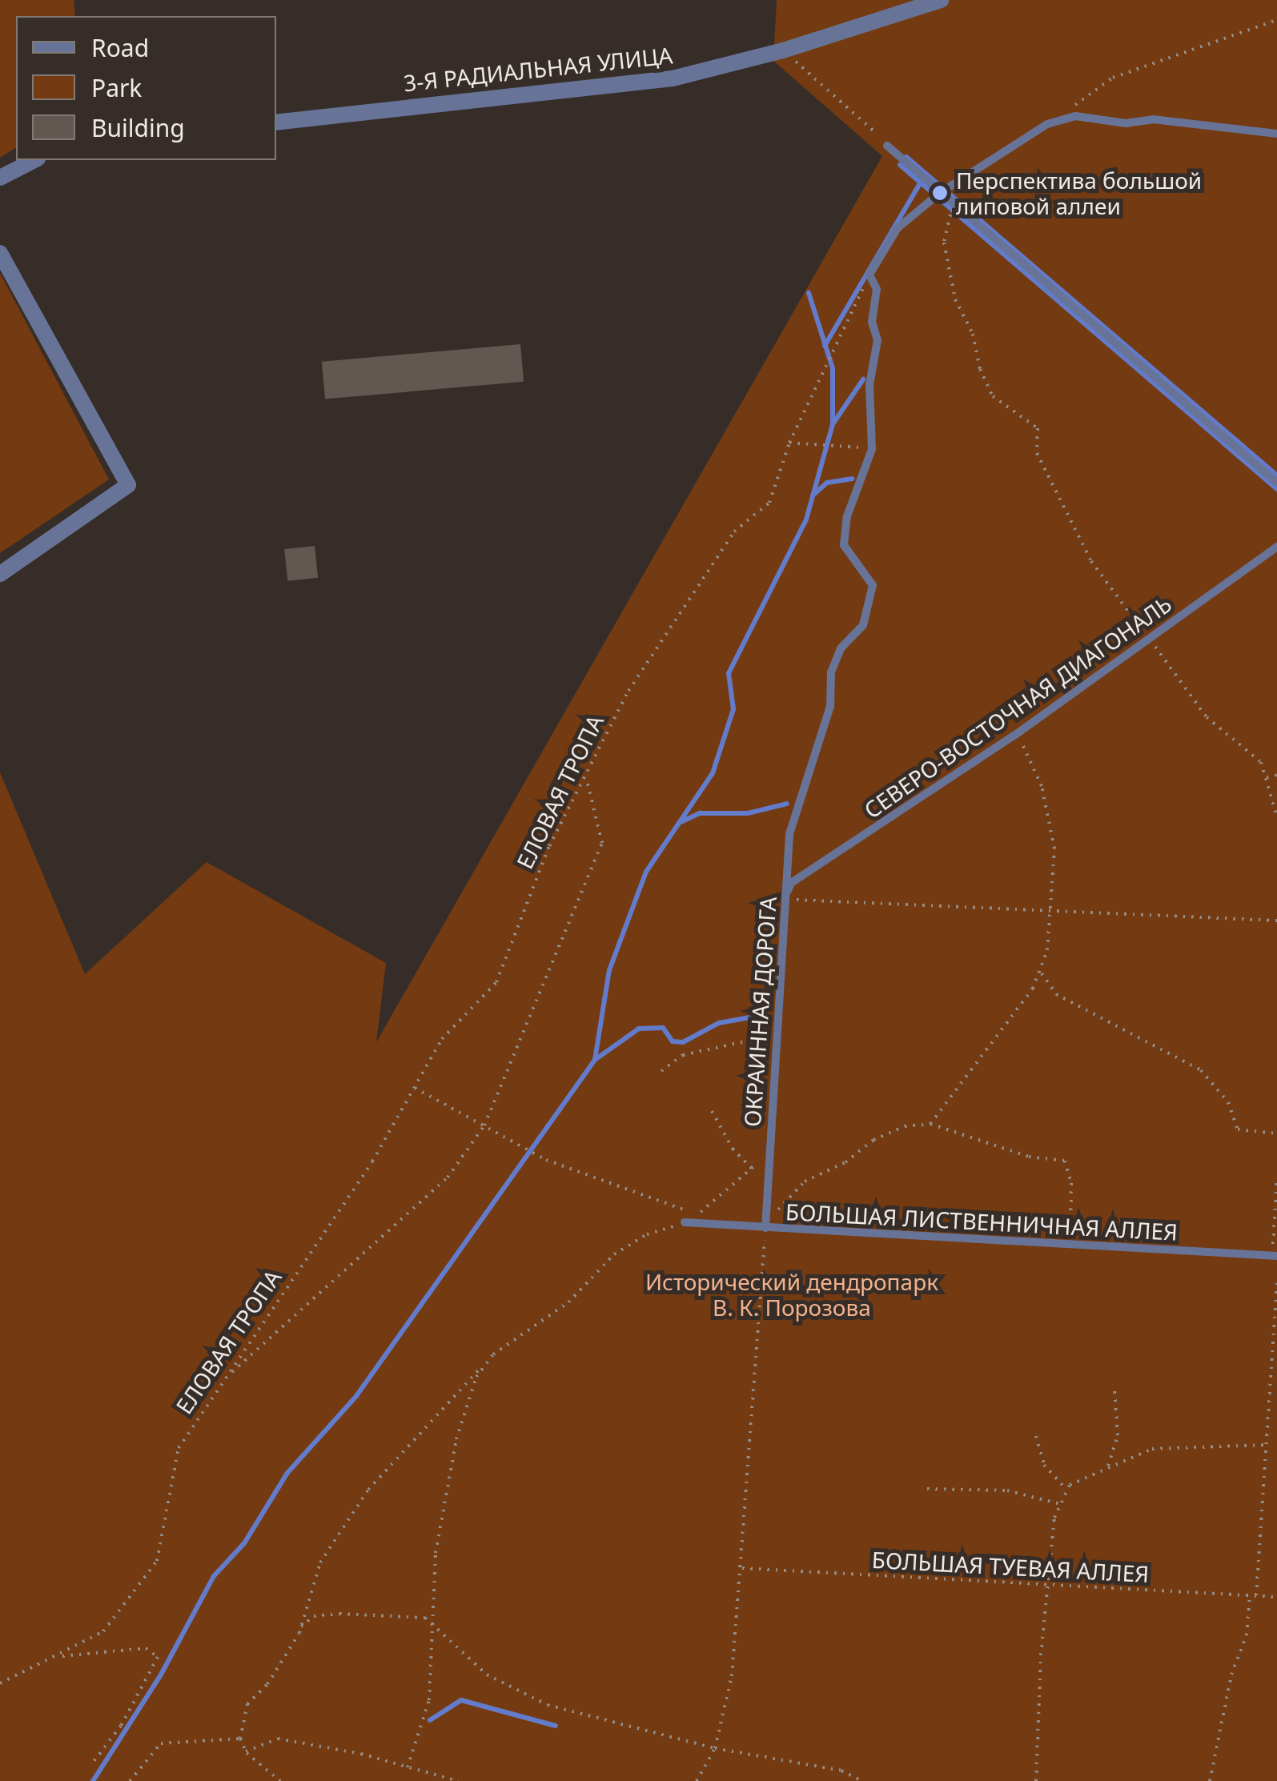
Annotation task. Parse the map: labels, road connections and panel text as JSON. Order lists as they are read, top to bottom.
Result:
{
  "streets": {
    "street": ["3-Я РАДИАЛЬНАЯ УЛИЦА"],
    "lane": ["СЕВЕРО-ВОСТОЧНАЯ ДИАГОНАЛЬ", "ОКРАИННАЯ ДОРОГА", "БОЛЬШАЯ ЛИСТВЕННИЧНАЯ АЛЛЕЯ"],
    "path": ["ЕЛОВАЯ ТРОПА", "БОЛЬШАЯ ТУЕВАЯ АЛЛЕЯ"]
  },
  "crossings": [
    ["СЕВЕРО-ВОСТОЧНАЯ ДИАГОНАЛЬ", "ОКРАИННАЯ ДОРОГА"],
    ["ЕЛОВАЯ ТРОПА", "ОКРАИННАЯ ДОРОГА"],
    ["ОКРАИННАЯ ДОРОГА", "БОЛЬШАЯ ЛИСТВЕННИЧНАЯ АЛЛЕЯ"]
  ],
  "parks": ["Исторический дендропарк В. К. Порозова"],
  "places": ["Перспектива большой липовой аллеи"],
  "legend": ["Road", "Park", "Building"]
}
